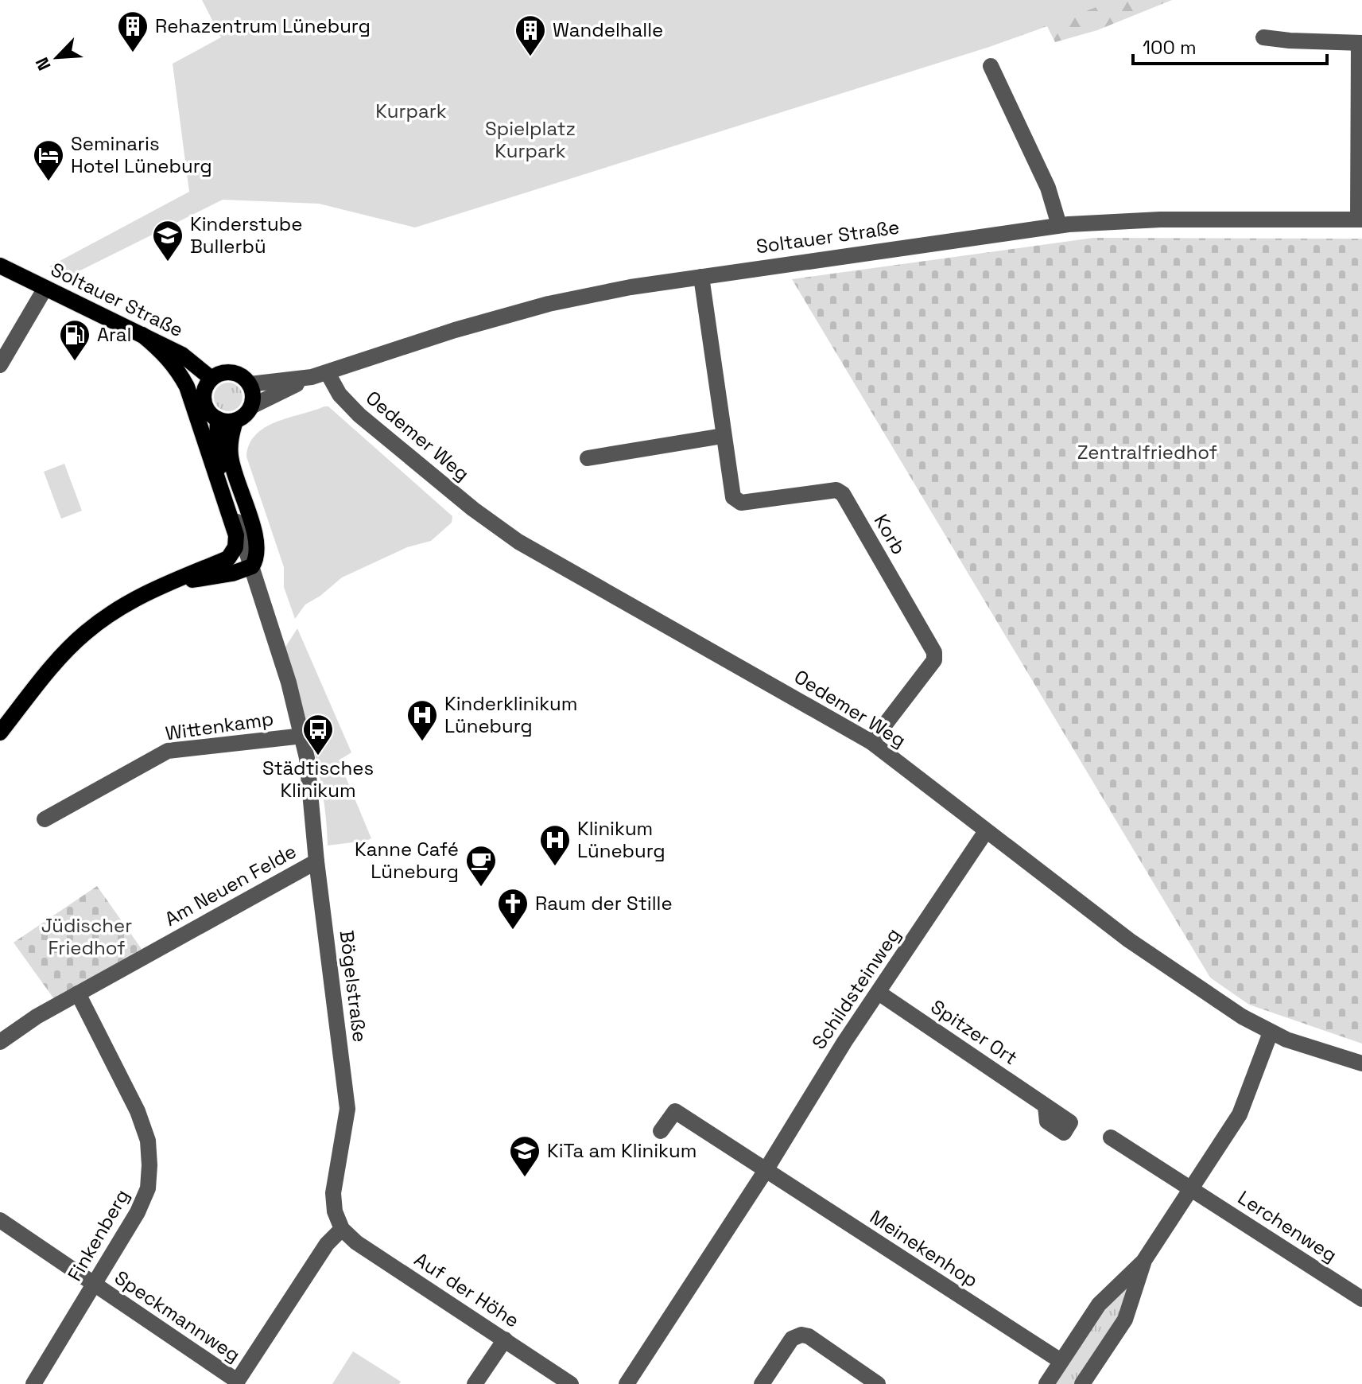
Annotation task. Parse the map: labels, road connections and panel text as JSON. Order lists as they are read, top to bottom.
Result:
{
  "streets": {
    "main road": ["Soltauer Straße", "Bögelstraße"],
    "street": [
      "Oedemer Weg",
      "Korb",
      "Wittenkamp",
      "Am Neuen Felde",
      "Schildsteinweg",
      "Spitzer Ort",
      "Lerchenweg",
      "Finkenberg",
      "Meinekenhop",
      "Auf der Höhe",
      "Speckmannweg"
    ]
  },
  "crossings": [
    ["Soltauer Straße", "Oedemer Weg"],
    ["Soltauer Straße", "Korb"],
    ["Soltauer Straße", "Bögelstraße"],
    ["Oedemer Weg", "Korb"],
    ["Oedemer Weg", "Schildsteinweg"],
    ["Wittenkamp", "Bögelstraße"],
    ["Am Neuen Felde", "Bögelstraße"],
    ["Am Neuen Felde", "Finkenberg"],
    ["Bögelstraße", "Auf der Höhe"],
    ["Schildsteinweg", "Spitzer Ort"],
    ["Schildsteinweg", "Meinekenhop"],
    ["Finkenberg", "Speckmannweg"]
  ],
  "parks": [
    "Kurpark",
    "Spielplatz Kurpark",
    "Zentralfriedhof",
    "Jüdischer Friedhof"
  ],
  "places": {
    "building": ["Rehazentrum Lüneburg", "Wandelhalle"],
    "hotel": ["Seminaris Hotel Lüneburg"],
    "school or university": ["Kinderstube Bullerbü", "KiTa am Klinikum"],
    "fuel station": ["Aral"],
    "hospital": ["Kinderklinikum Lüneburg", "Klinikum Lüneburg"],
    "bus stop": ["Städtisches Klinikum"],
    "cafe": ["Kanne Café Lüneburg"],
    "church": ["Raum der Stille"]
  },
  "scale_bar": "100 m",
  "north": "bottom left"
}
